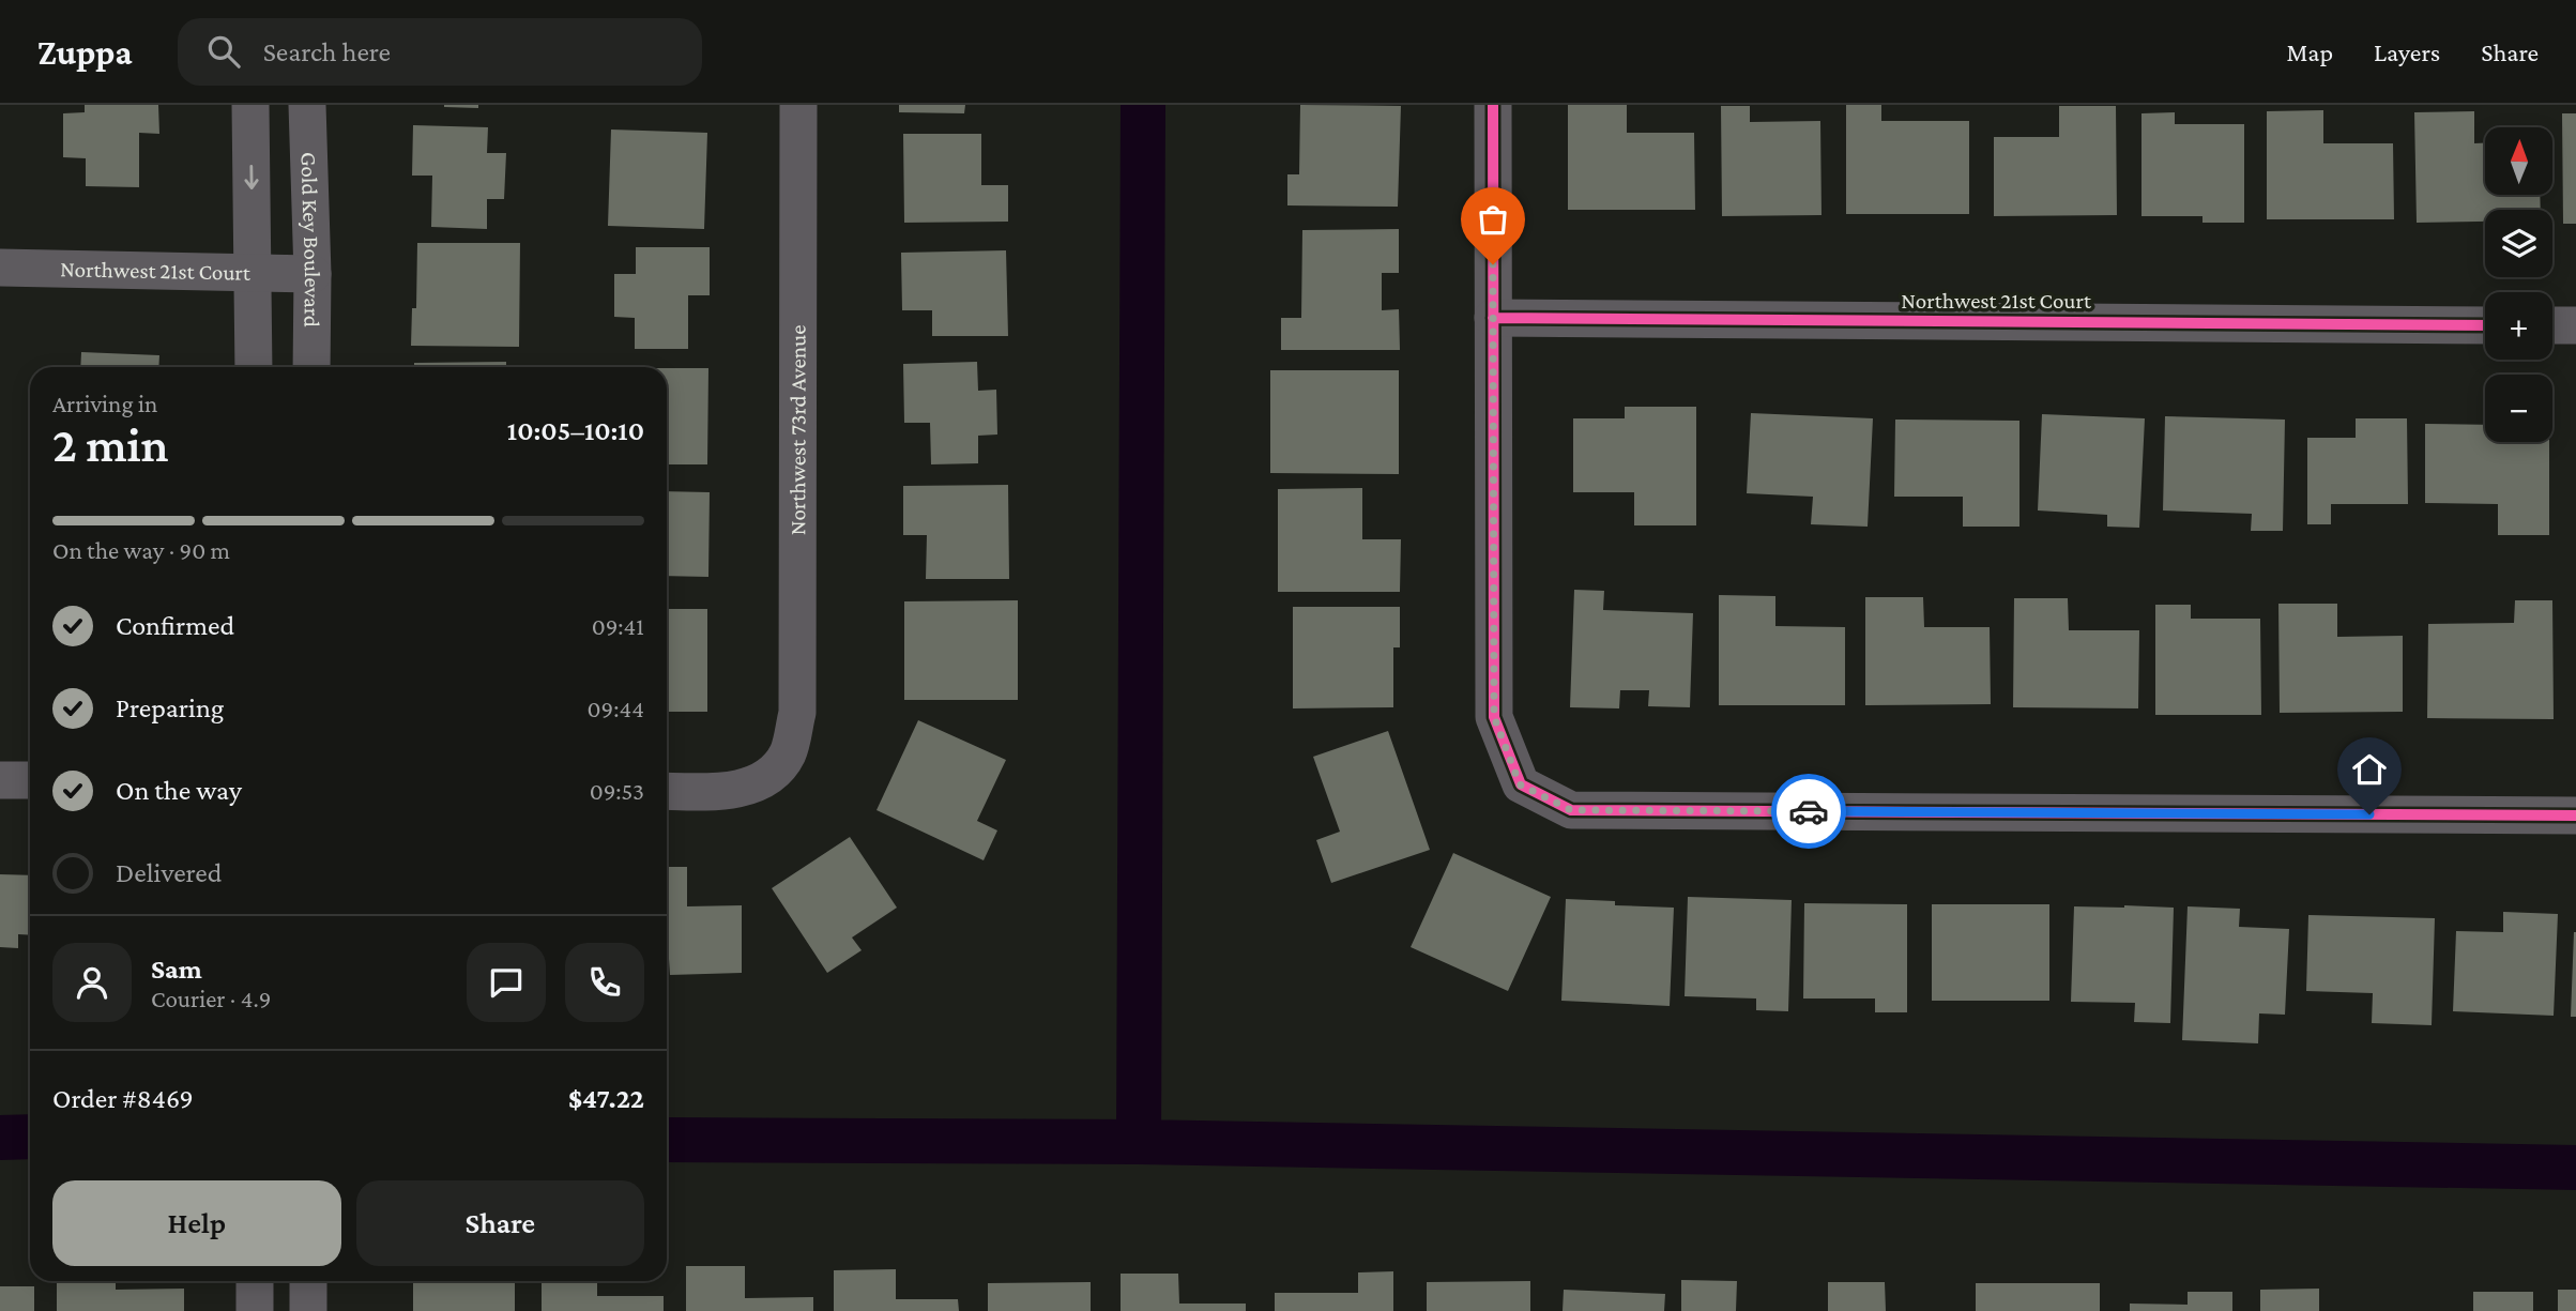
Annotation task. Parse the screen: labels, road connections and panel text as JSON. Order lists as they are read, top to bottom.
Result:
{
  "streets": {
    "street": ["Gold Key Boulevard", "Northwest 21st Court", "Northwest 73rd Avenue"]
  },
  "crossings": [
    ["Gold Key Boulevard", "Northwest 21st Court"]
  ],
  "north": "top",
  "page": {
    "header": "Zuppa",
    "search": "Search here",
    "nav": ["Map", "Layers", "Share"],
    "map_buttons": ["+", "−"],
    "heading": ["2 min", "Arriving in", "10:05–10:10"],
    "panel": [
      "Sam",
      "Courier · 4.9",
      "Order #8469",
      "$47.22"
    ],
    "bar": "On the way · 90 m",
    "list": [
      ["Confirmed", "09:41"],
      ["Preparing", "09:44"],
      ["On the way", "09:53"],
      "Delivered"
    ],
    "buttons": ["Help", "Share"]
  }
}
